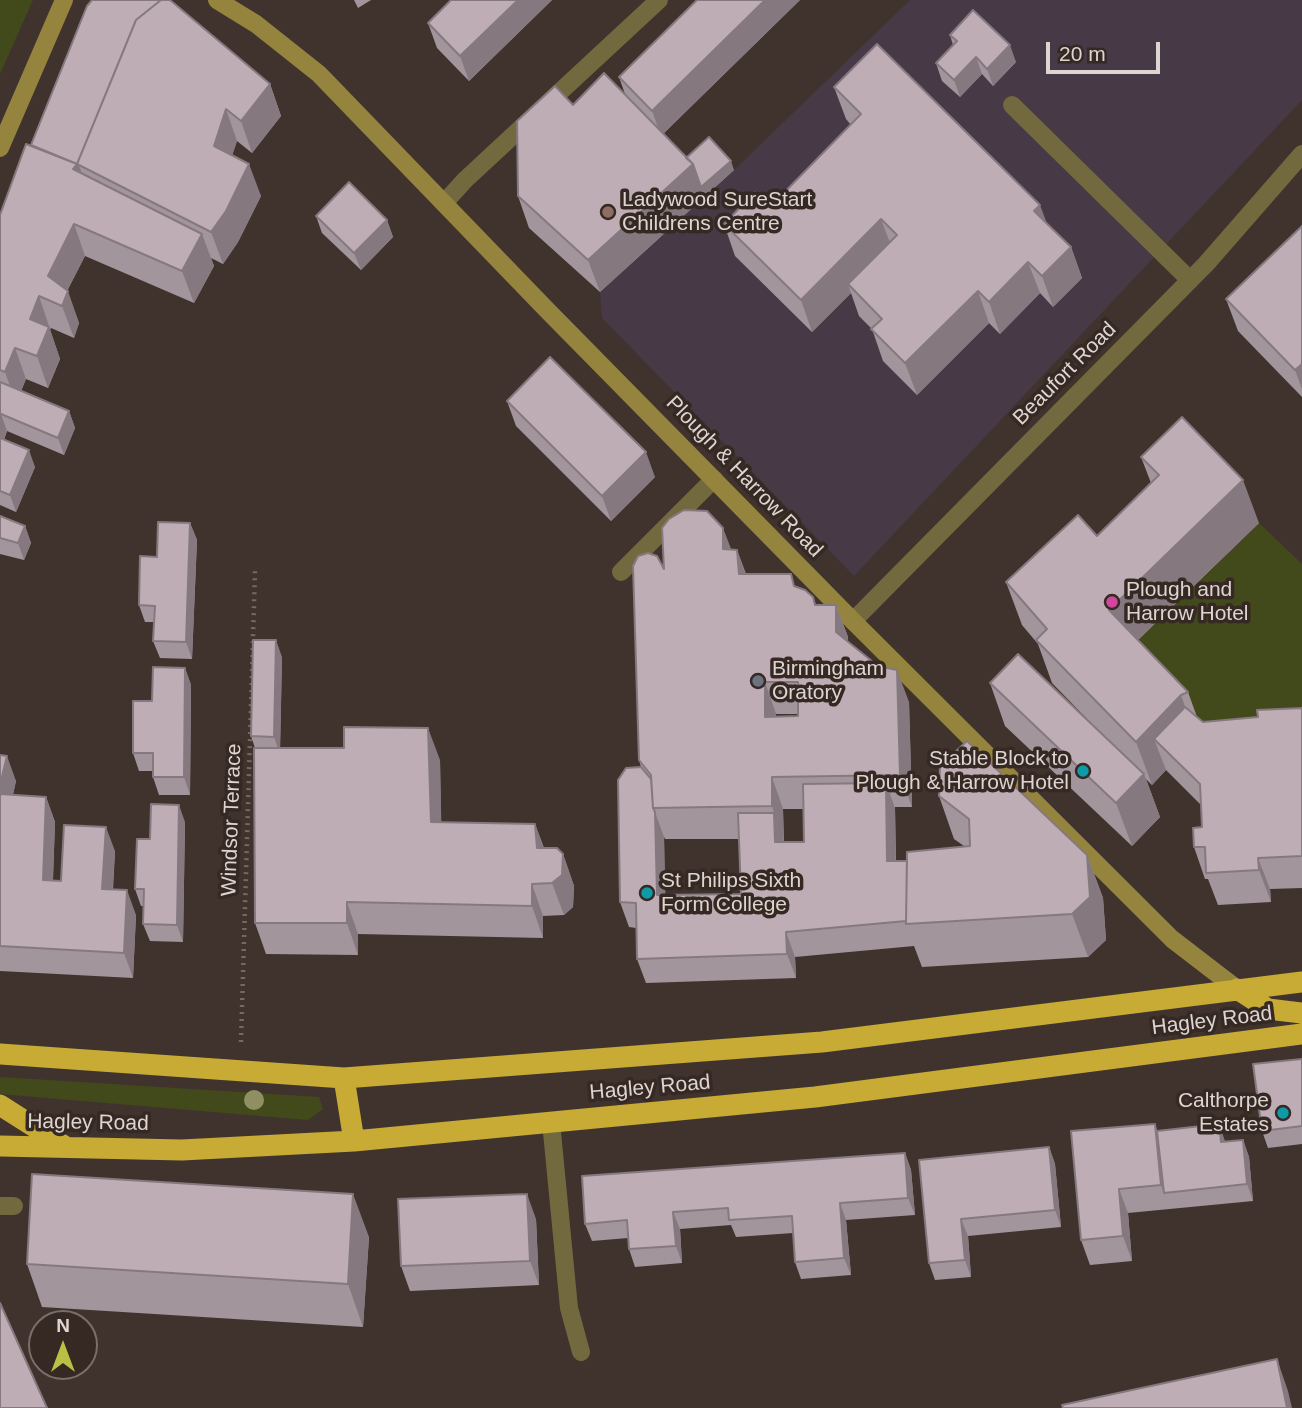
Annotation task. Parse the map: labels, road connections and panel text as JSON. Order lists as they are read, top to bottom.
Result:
{
  "streets": {
    "highway": ["Hagley Road"],
    "main road": ["Plough & Harrow Road"],
    "street": ["Beaufort Road"],
    "path": ["Windsor Terrace"]
  },
  "crossings": [
    ["Beaufort Road", "Plough & Harrow Road"],
    ["Plough & Harrow Road", "Hagley Road"],
    ["Windsor Terrace", "Hagley Road"]
  ],
  "places": [
    "Ladywood SureStart Childrens Centre",
    "Plough and Harrow Hotel",
    "Birmingham Oratory",
    "Stable Block to Plough & Harrow Hotel",
    "St Philips Sixth Form College",
    "Calthorpe Estates"
  ],
  "scale_bar": "20 m",
  "north": "top"
}
